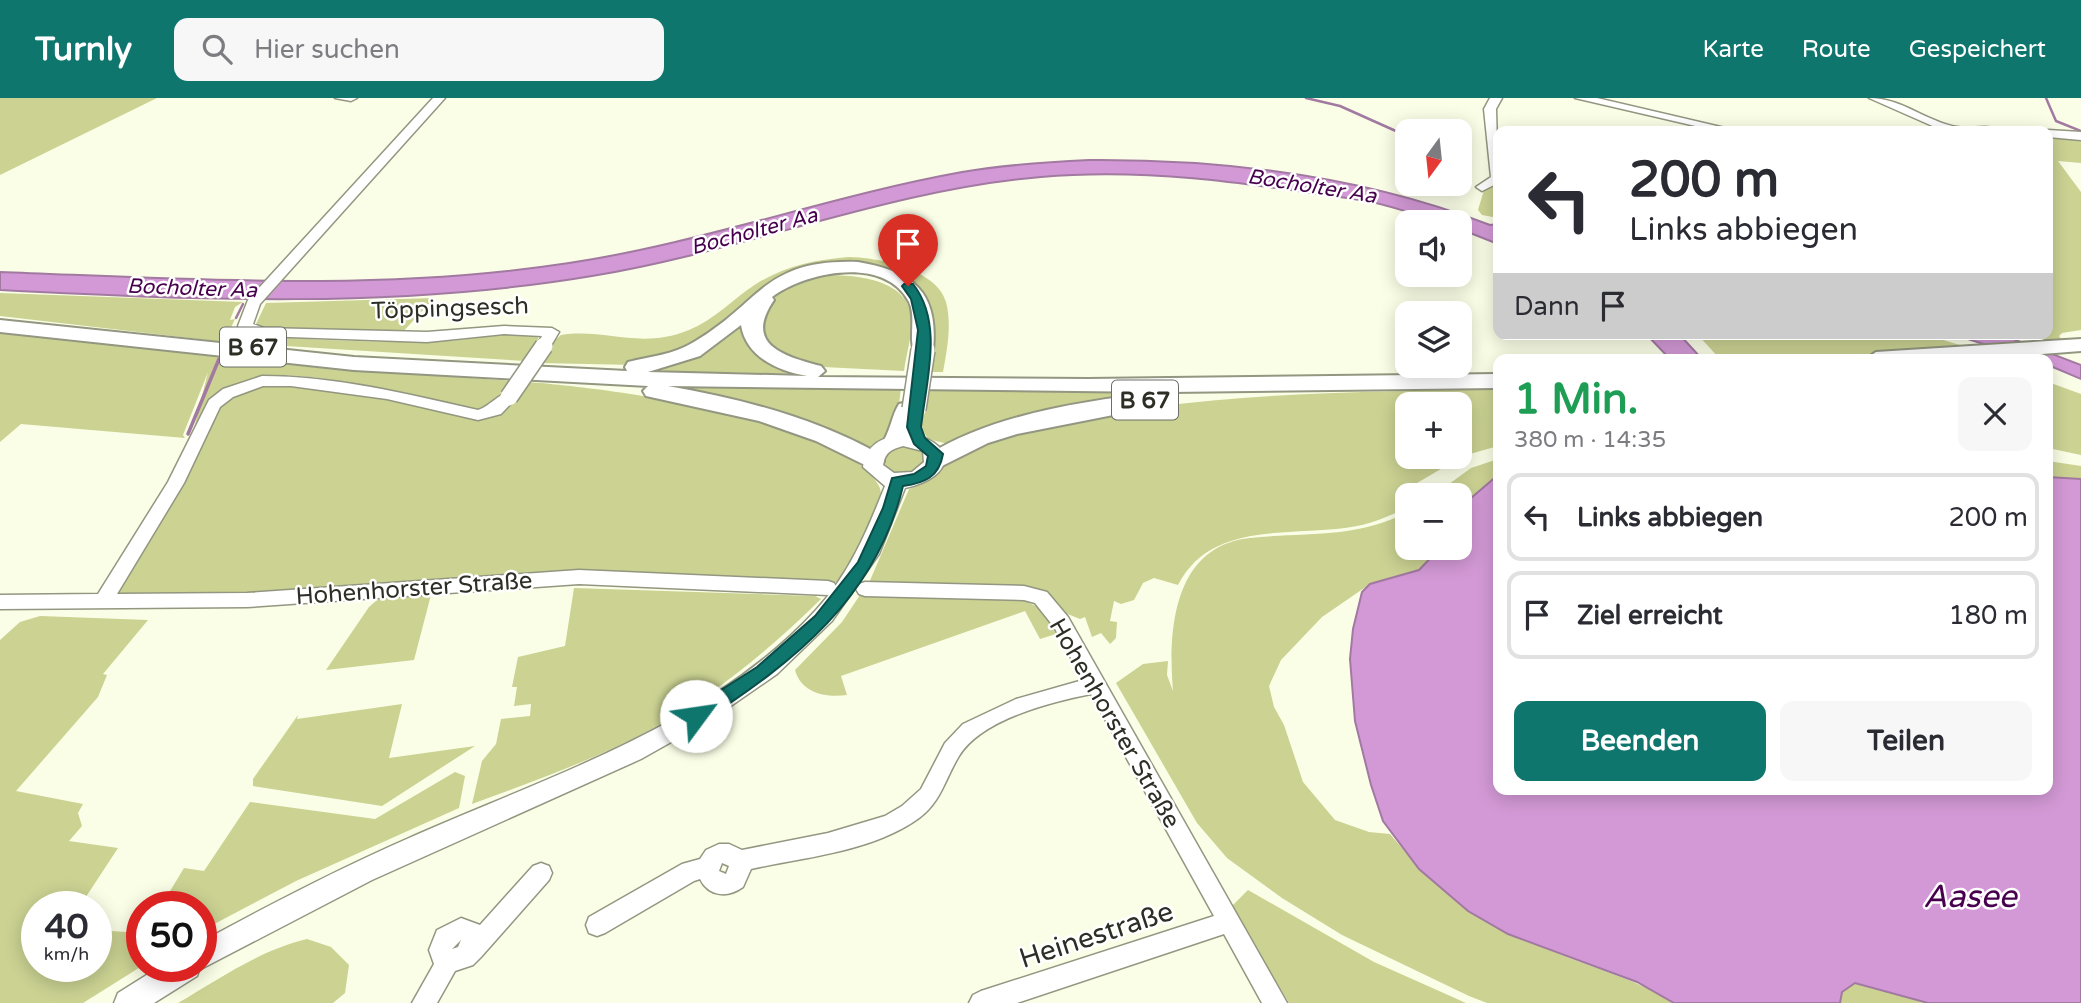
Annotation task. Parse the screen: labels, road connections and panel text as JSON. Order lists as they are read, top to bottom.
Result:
{
  "streets": {
    "highway": ["B 67"],
    "street": ["Töppingsesch", "Hohenhorster Straße", "Heinestraße"]
  },
  "crossings": [
    ["Töppingsesch", "Hohenhorster Straße"],
    ["Hohenhorster Straße", "Heinestraße"]
  ],
  "water": ["Bocholter Aa", "Aasee"],
  "north": "bottom",
  "page": {
    "header": "Turnly",
    "search": "Hier suchen",
    "nav": ["Karte", "Route", "Gespeichert"],
    "map_buttons": ["+", "−"],
    "turn": ["200 m", "Links abbiegen"],
    "then": "Dann",
    "heading": ["1 Min.", "380 m · 14:35"],
    "list": [
      {
        "name": "Links abbiegen",
        "value": "200 m"
      },
      {
        "name": "Ziel erreicht",
        "value": "180 m"
      }
    ],
    "buttons": ["Beenden", "Teilen"],
    "speed": "40 km/h",
    "limit": "50"
  }
}
